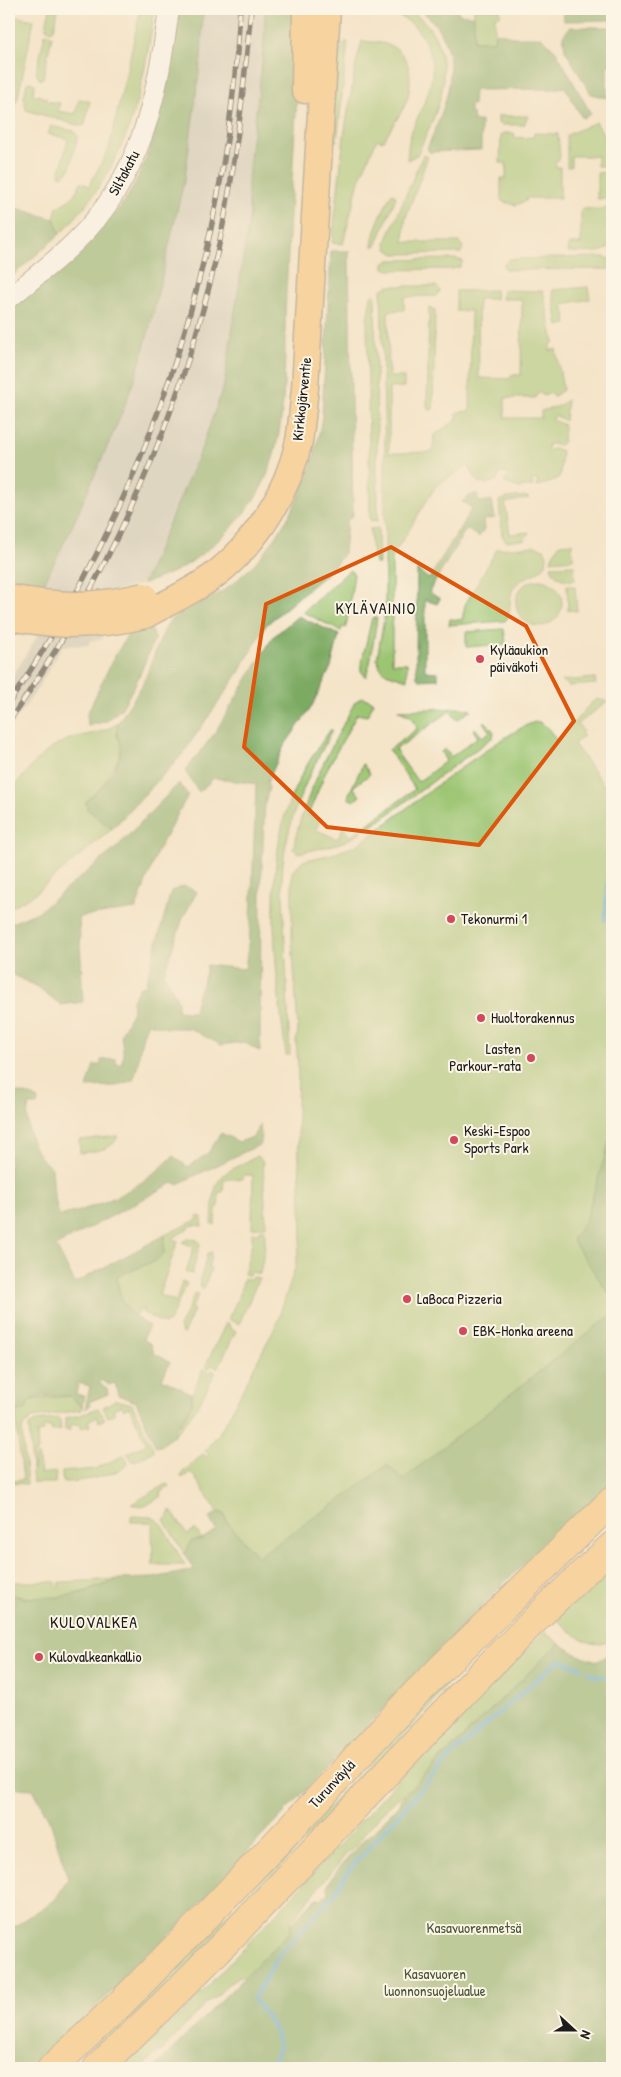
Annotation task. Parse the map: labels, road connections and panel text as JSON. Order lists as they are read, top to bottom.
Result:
{
  "streets": {
    "highway": ["Turunväylä"],
    "main road": ["Kirkkojärventie"],
    "street": ["Siltakatu"]
  },
  "districts": ["KYLÄVAINIO", "KULOVALKEA"],
  "parks": ["Kasavuorenmetsä", "Kasavuoren luonnonsuojelualue"],
  "places": [
    "Kyläaukion päiväkoti",
    "Tekonurmi 1",
    "Huoltorakennus",
    "Lasten Parkour-rata",
    "Keski-Espoo Sports Park",
    "LaBoca Pizzeria",
    "EBK-Honka areena",
    "Kulovalkeankallio"
  ],
  "north": "right"
}
